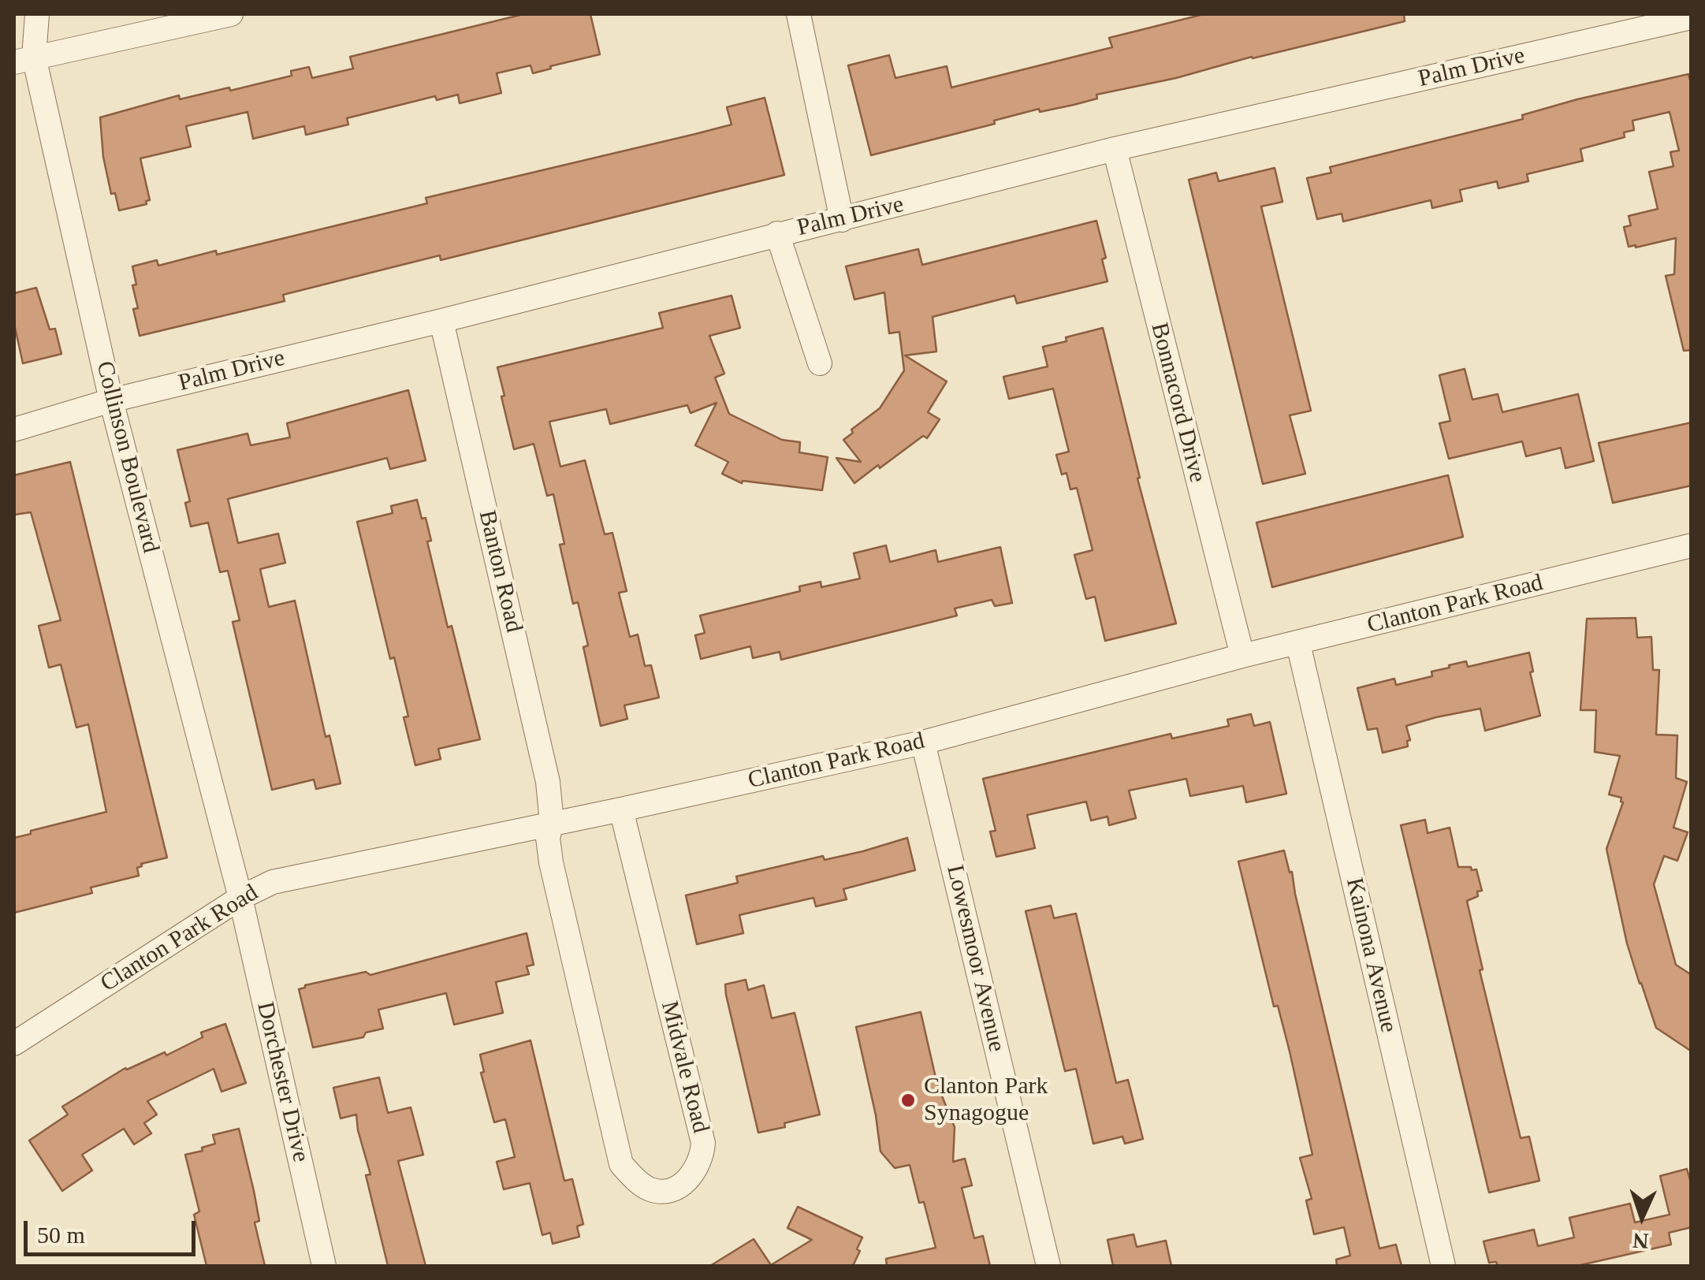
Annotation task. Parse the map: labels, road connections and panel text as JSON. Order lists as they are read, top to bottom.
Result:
{
  "streets": {
    "street": [
      "Palm Drive",
      "Bonnacord Drive",
      "Collinson Boulevard",
      "Banton Road",
      "Clanton Park Road",
      "Kainona Avenue",
      "Lowesmoor Avenue",
      "Midvale Road",
      "Dorchester Drive"
    ]
  },
  "crossings": [
    ["Palm Drive", "Bonnacord Drive"],
    ["Palm Drive", "Collinson Boulevard"],
    ["Palm Drive", "Banton Road"],
    ["Bonnacord Drive", "Clanton Park Road"],
    ["Collinson Boulevard", "Clanton Park Road"],
    ["Collinson Boulevard", "Dorchester Drive"],
    ["Banton Road", "Clanton Park Road"],
    ["Banton Road", "Midvale Road"],
    ["Clanton Park Road", "Kainona Avenue"],
    ["Clanton Park Road", "Lowesmoor Avenue"],
    ["Clanton Park Road", "Midvale Road"],
    ["Clanton Park Road", "Dorchester Drive"]
  ],
  "places": ["Clanton Park Synagogue"],
  "scale_bar": "50 m",
  "north": "bottom"
}
